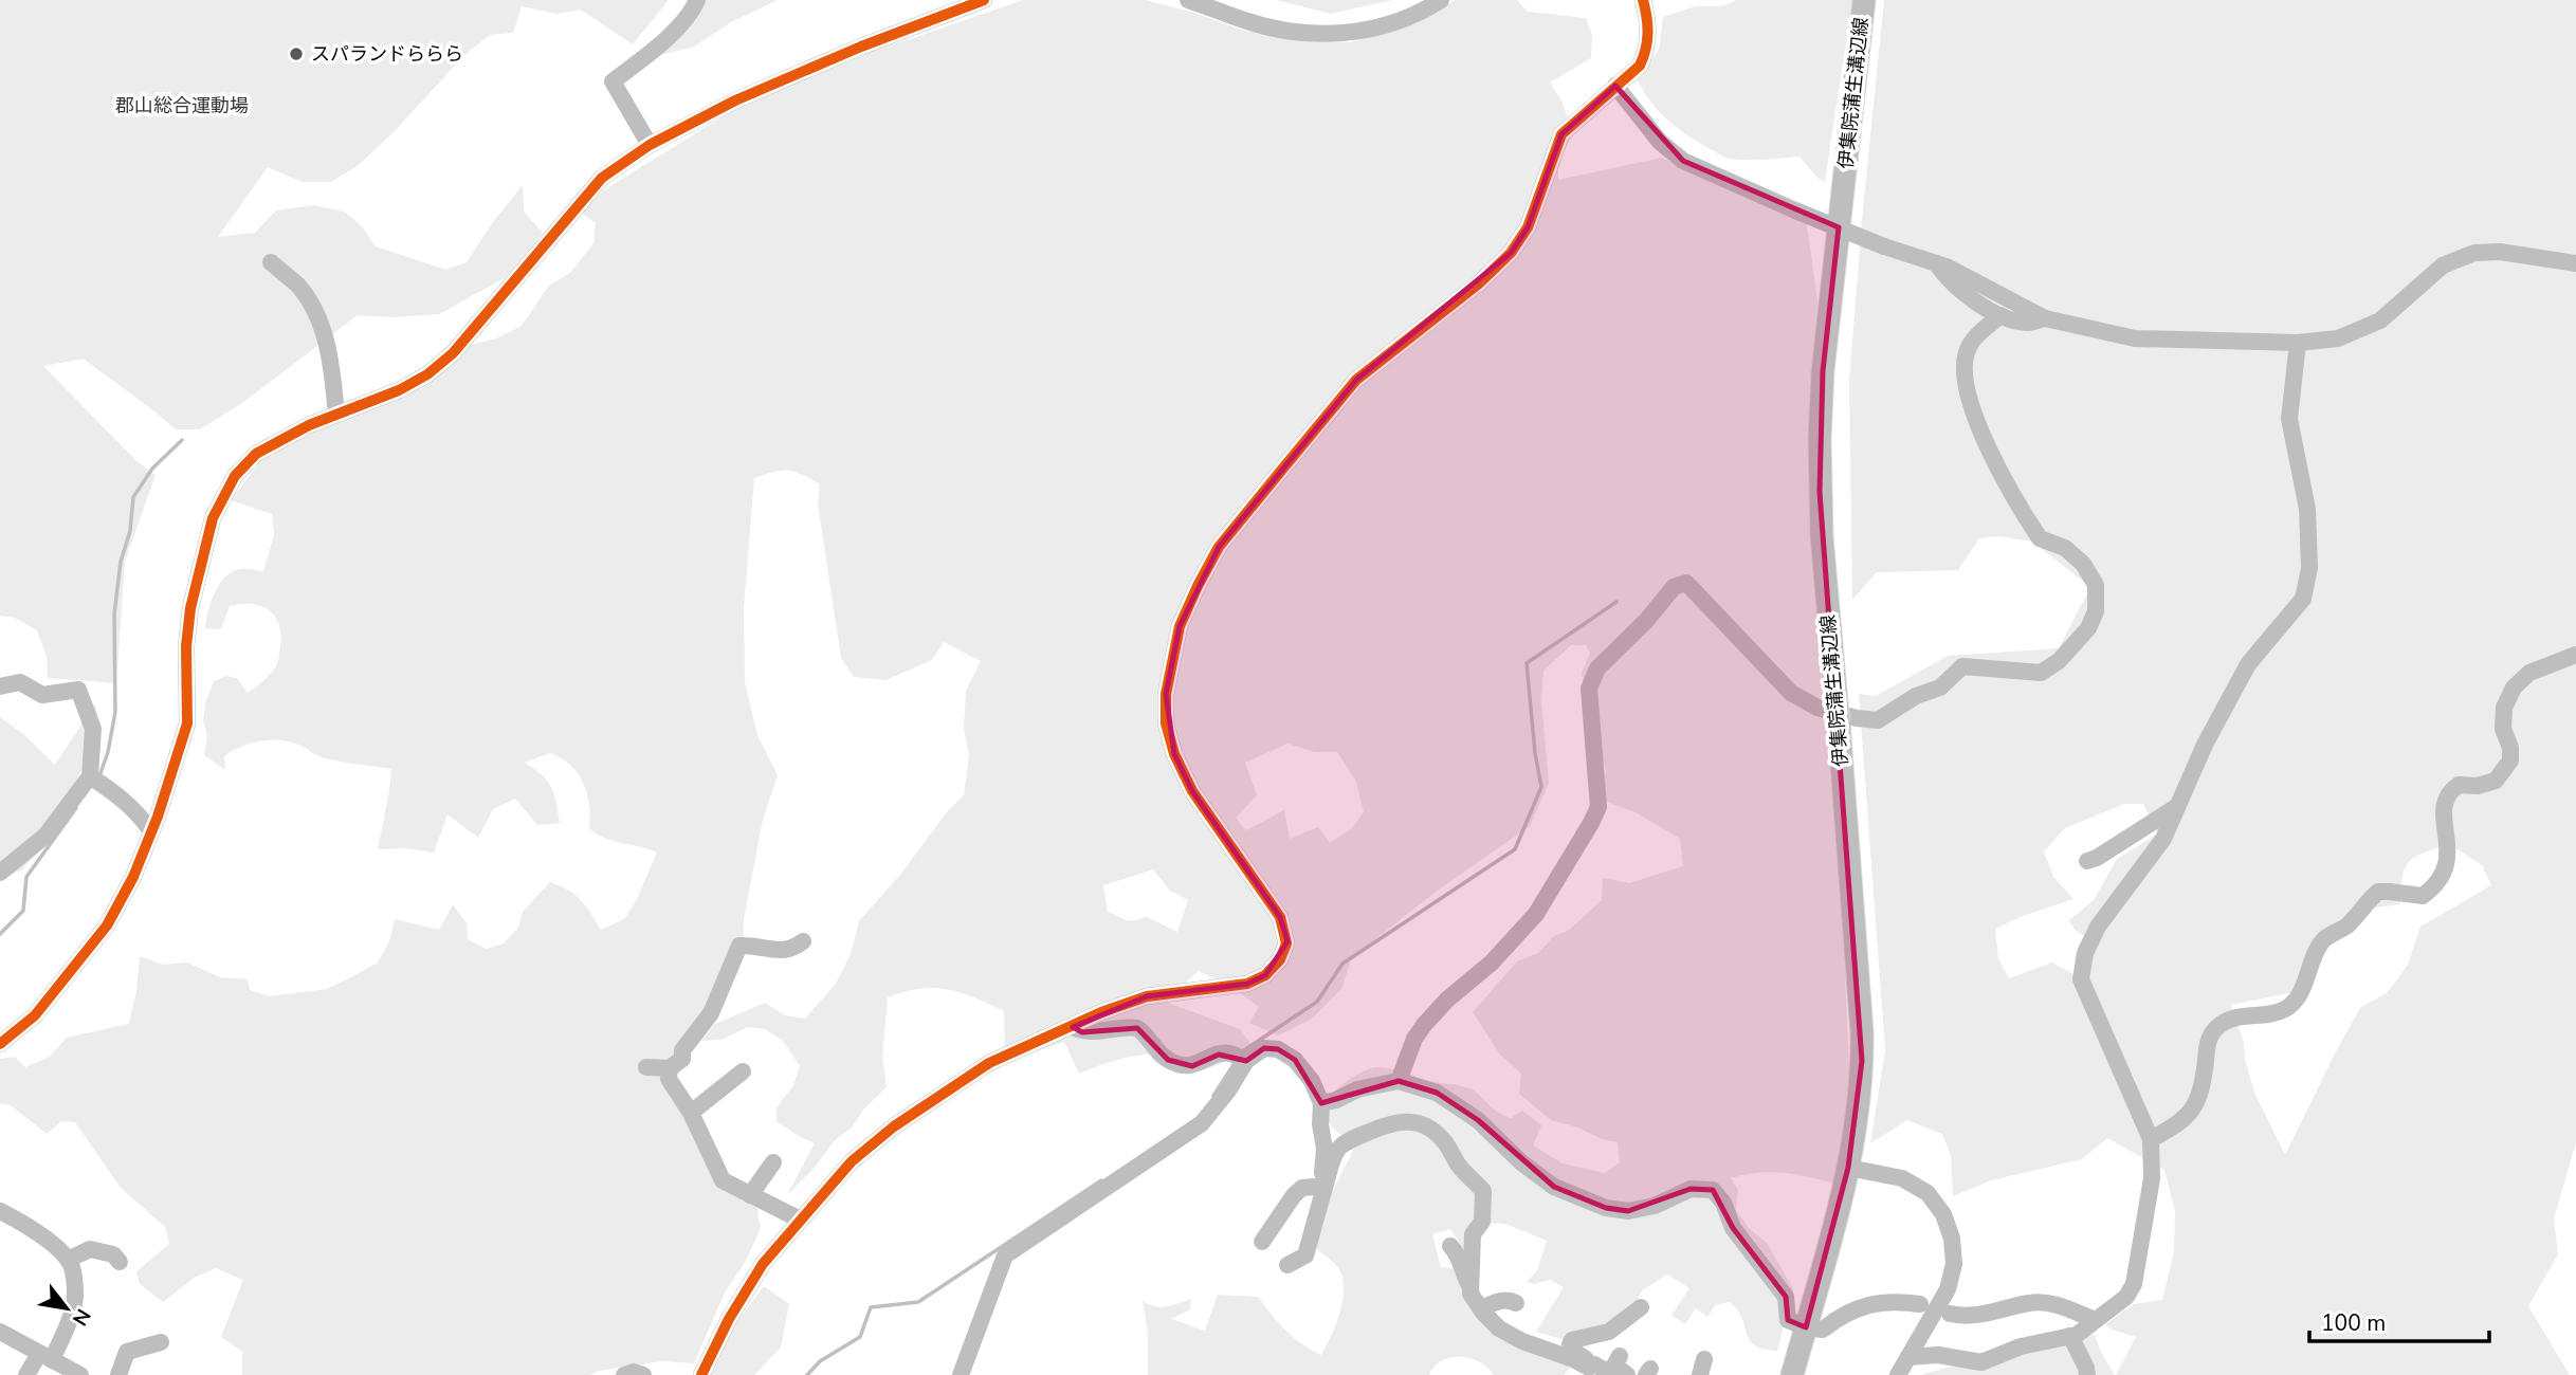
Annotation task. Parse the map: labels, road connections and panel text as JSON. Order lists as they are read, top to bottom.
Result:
{
  "streets": {
    "main road": ["伊集院蒲生溝辺線"]
  },
  "parks": ["郡山総合運動場"],
  "places": ["スパランドららら"],
  "scale_bar": "100 m",
  "north": "bottom right"
}
